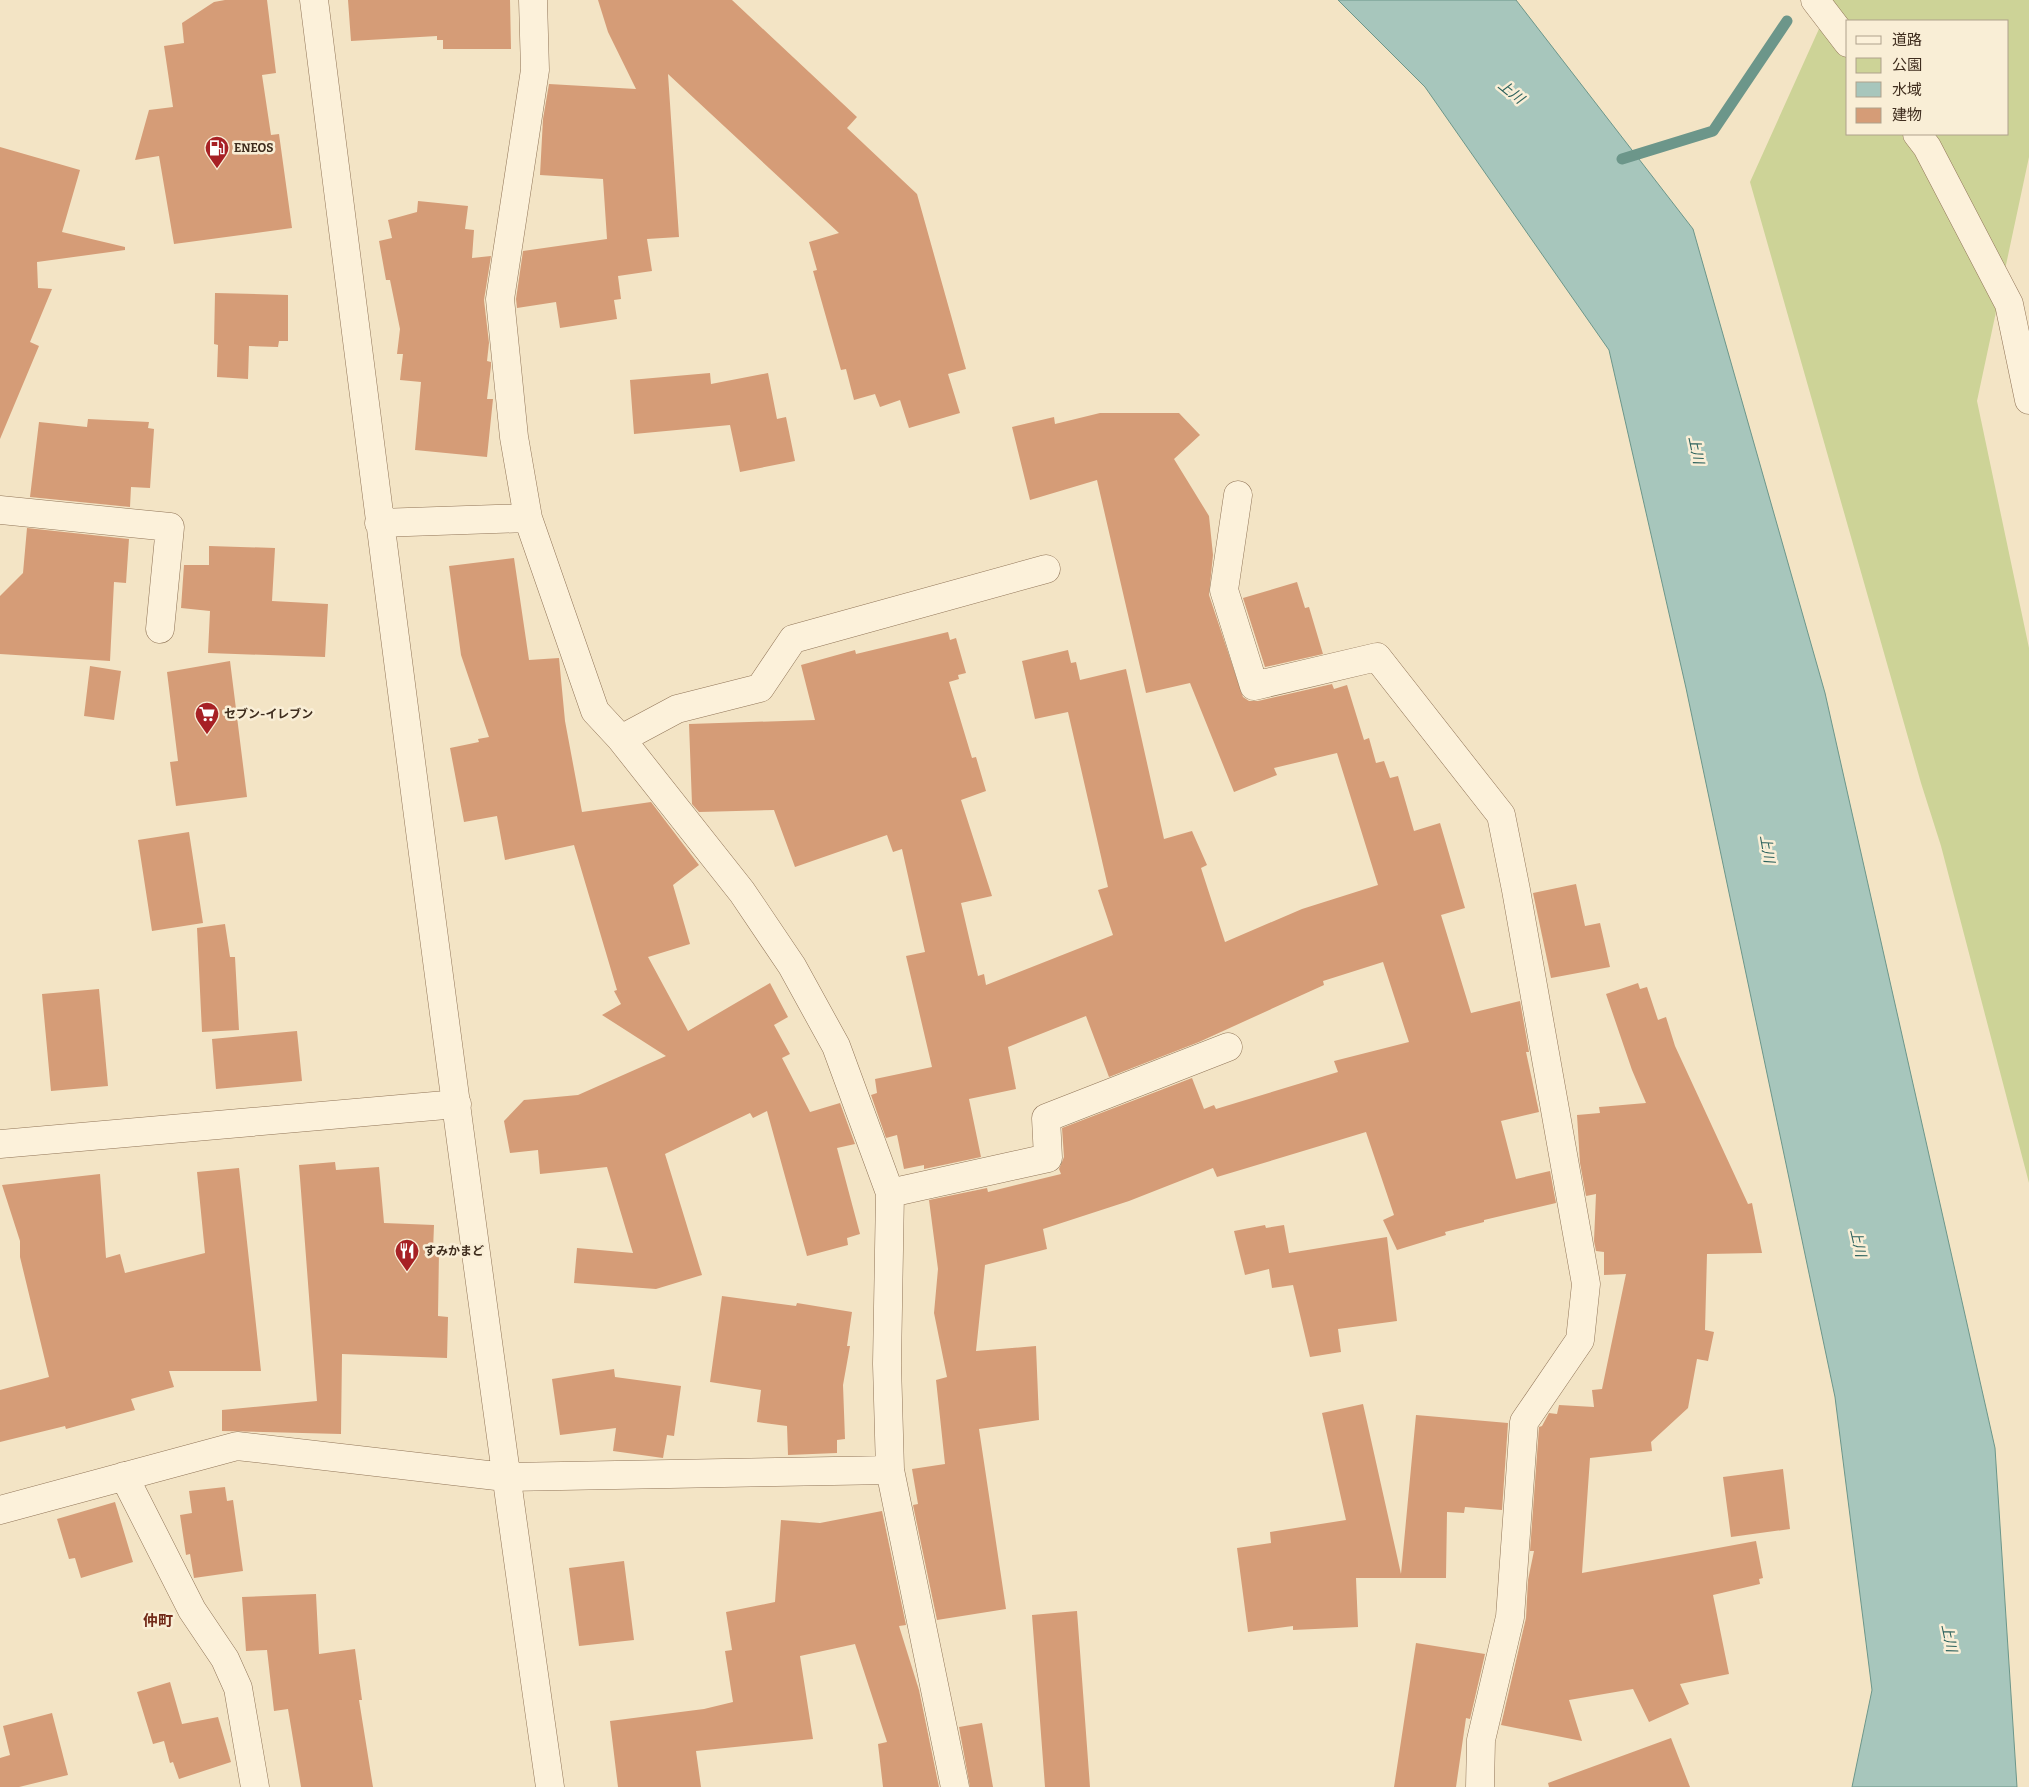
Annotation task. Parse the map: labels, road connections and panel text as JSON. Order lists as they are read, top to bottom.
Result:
{
  "districts": ["仲町"],
  "water": ["上川"],
  "places": {
    "fuel station": ["ENEOS"],
    "supermarket": ["セブン-イレブン"],
    "restaurant": ["すみかまど"]
  },
  "legend": [
    "道路",
    "公園",
    "水域",
    "建物"
  ]
}
